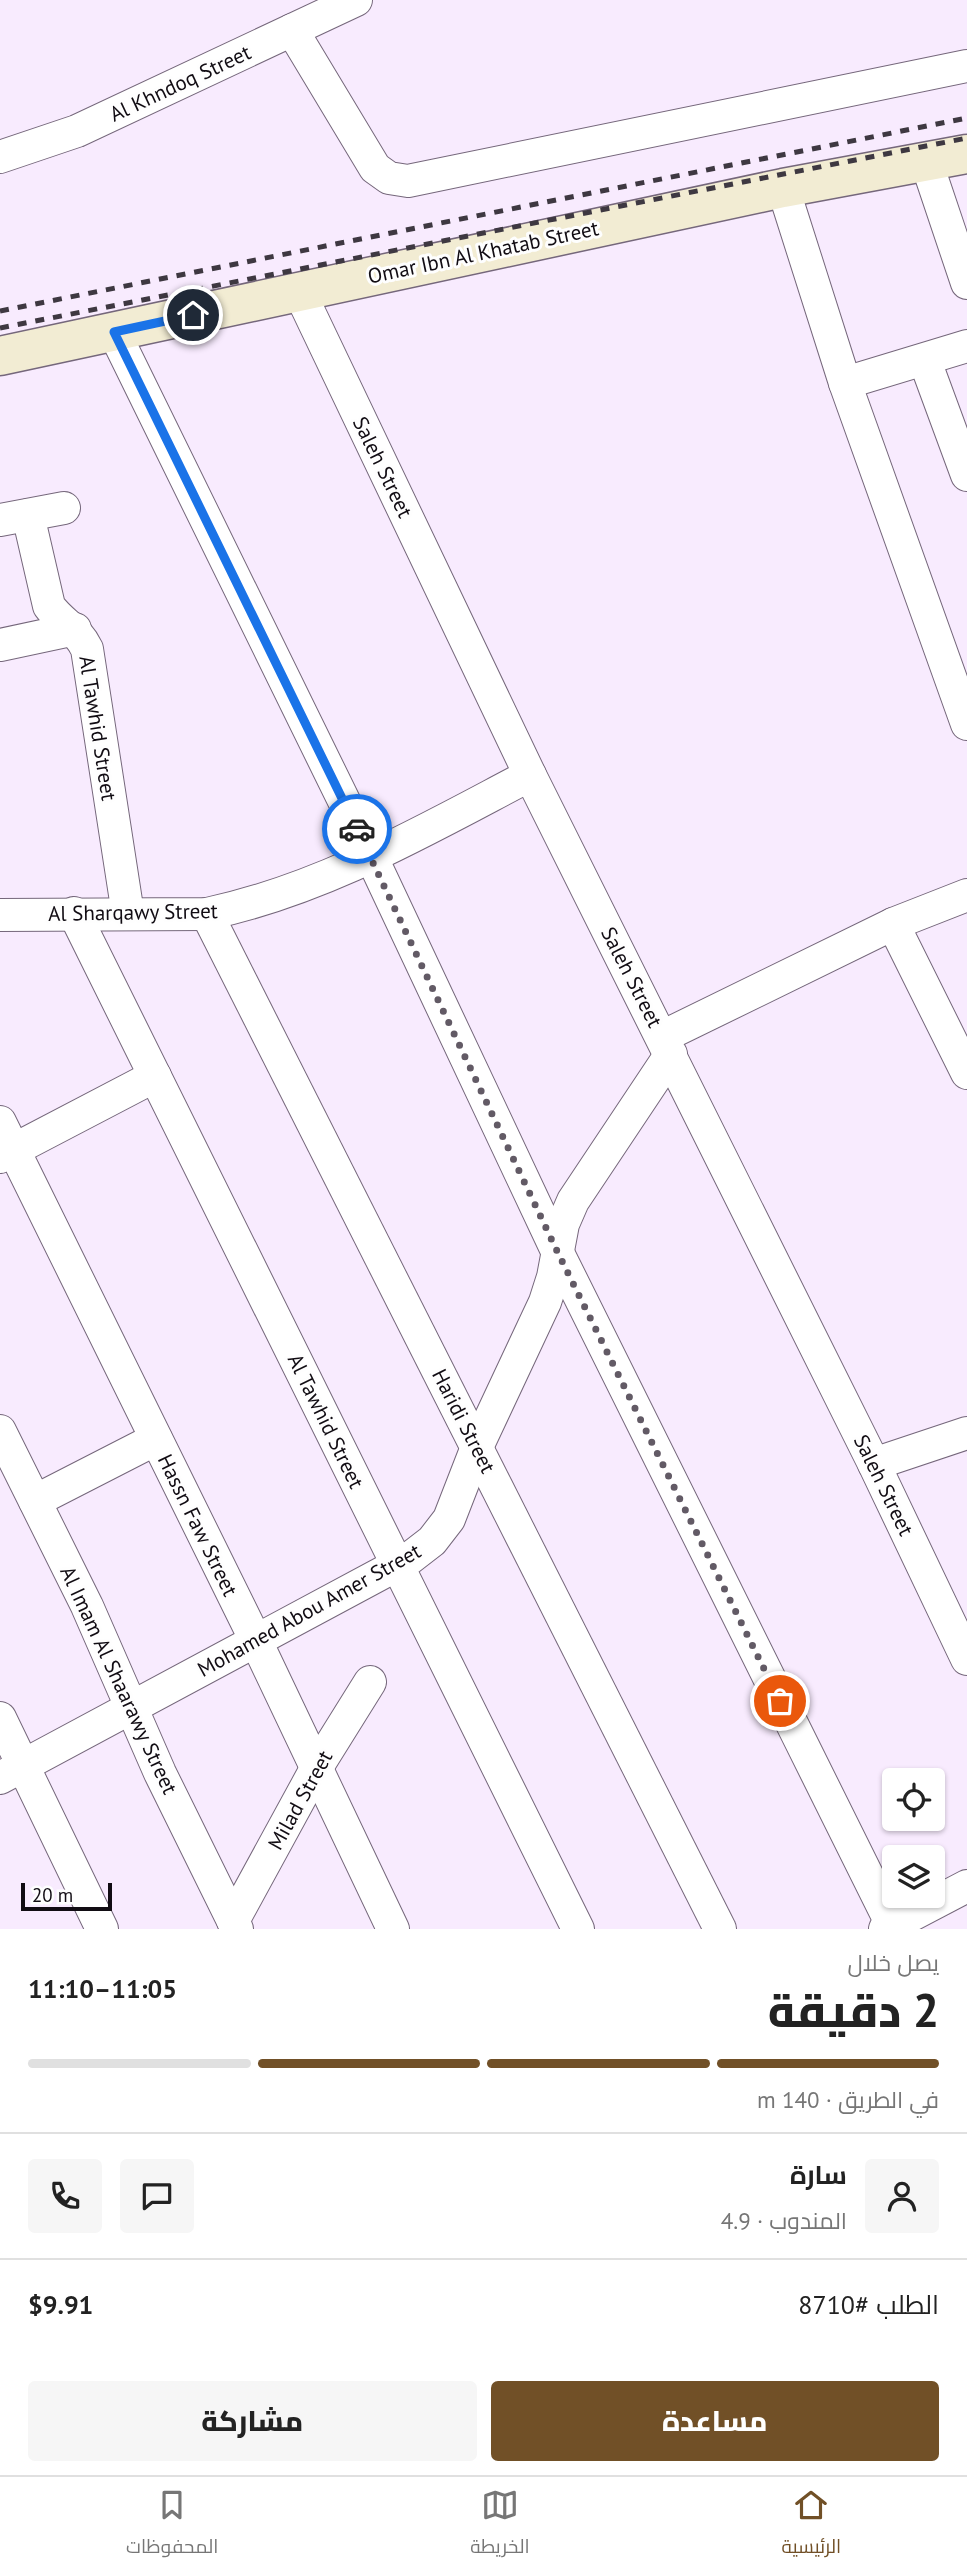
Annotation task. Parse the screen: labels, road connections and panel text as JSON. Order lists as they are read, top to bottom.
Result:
{
  "streets": {
    "main road": ["Omar Ibn Al Khatab Street"],
    "street": [
      "Al Khndoq Street",
      "Saleh Street",
      "Al Tawhid Street",
      "Al Sharqawy Street",
      "Haridi Street",
      "Hassn Faw Street",
      "Mohamed Abou Amer Street",
      "Al Imam Al Shaarawy Street",
      "Milad Street"
    ]
  },
  "crossings": [
    ["Omar Ibn Al Khatab Street", "Saleh Street"],
    ["Saleh Street", "Al Sharqawy Street"],
    ["Saleh Street", "Mohamed Abou Amer Street"],
    ["Al Tawhid Street", "Al Sharqawy Street"],
    ["Al Tawhid Street", "Mohamed Abou Amer Street"],
    ["Al Sharqawy Street", "Haridi Street"],
    ["Haridi Street", "Mohamed Abou Amer Street"],
    ["Hassn Faw Street", "Mohamed Abou Amer Street"],
    ["Hassn Faw Street", "Milad Street"],
    ["Mohamed Abou Amer Street", "Al Imam Al Shaarawy Street"],
    ["Al Imam Al Shaarawy Street", "Milad Street"]
  ],
  "scale_bar": "20 m",
  "page": {
    "scale": "20 m",
    "heading": ["2 دقيقة", "يصل خلال", "11:05–11:10"],
    "panel": [
      "سارة",
      "المندوب · 4.9",
      "الطلب #8710",
      "$9.91"
    ],
    "bar": "في الطريق · 140 m",
    "buttons": ["مساعدة", "مشاركة"],
    "tabs": ["الرئيسية", "الخريطة", "المحفوظات"]
  }
}
